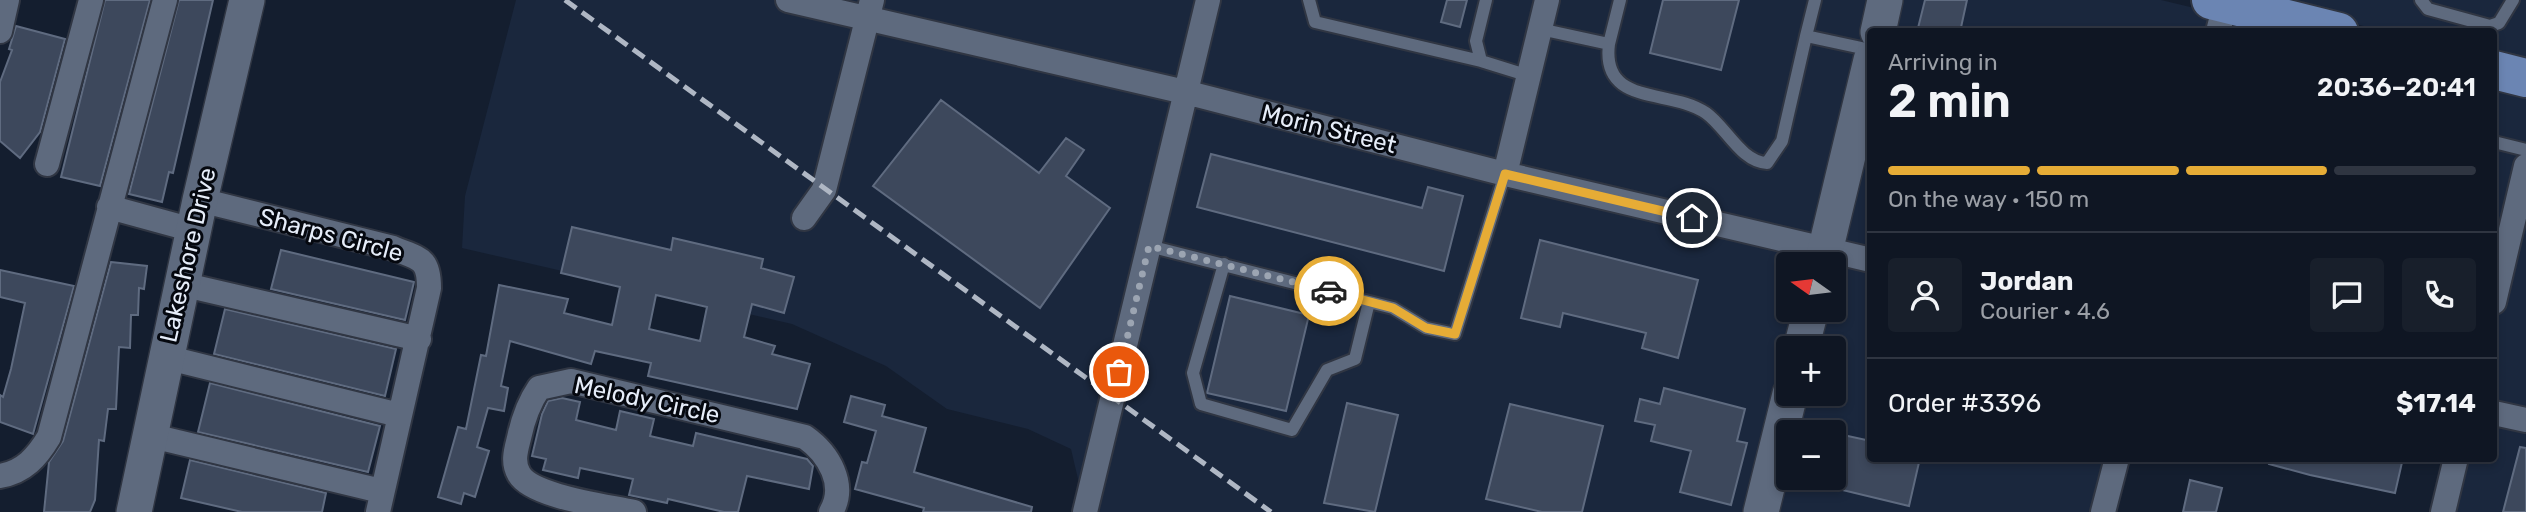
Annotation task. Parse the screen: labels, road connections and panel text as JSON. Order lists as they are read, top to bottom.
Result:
{
  "streets": {
    "street": [
      "Morin Street",
      "Sharps Circle",
      "Lakeshore Drive",
      "Melody Circle"
    ]
  },
  "crossings": [
    ["Sharps Circle", "Lakeshore Drive"]
  ],
  "north": "left",
  "page": {
    "heading": ["2 min", "Arriving in", "20:36–20:41"],
    "panel": [
      "Jordan",
      "Courier · 4.6",
      "Order #3396",
      "$17.14"
    ],
    "bar": "On the way · 150 m",
    "map_buttons": ["+", "−"]
  }
}
